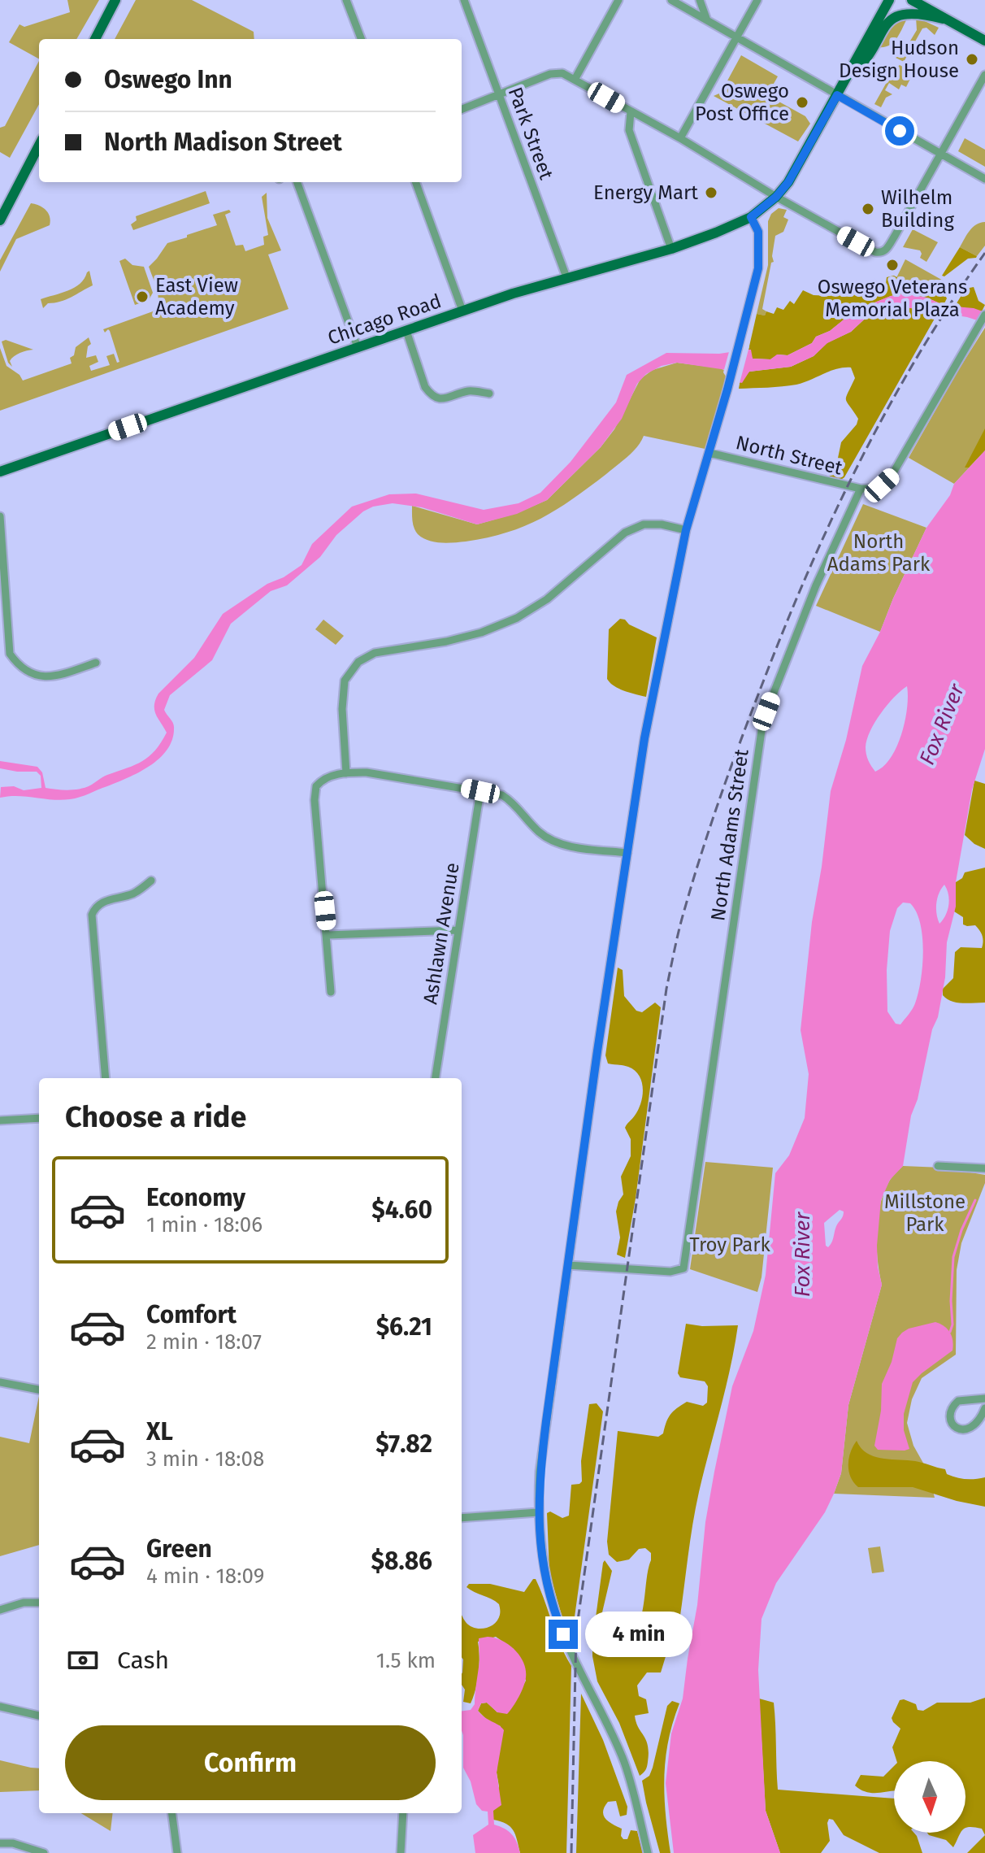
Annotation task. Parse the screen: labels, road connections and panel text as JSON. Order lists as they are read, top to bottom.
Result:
{
  "streets": {
    "main road": ["Chicago Road"],
    "street": [
      "Park Street",
      "North Street",
      "North Adams Street",
      "Ashlawn Avenue"
    ]
  },
  "crossings": [
    ["Park Street", "Chicago Road"],
    ["North Street", "North Adams Street"]
  ],
  "water": ["Fox River"],
  "parks": ["North Adams Park", "Millstone Park", "Troy Park"],
  "places": [
    "Hudson Design House",
    "Oswego Post Office",
    "Energy Mart",
    "Wilhelm Building",
    "Oswego Veterans Memorial Plaza",
    "East View Academy"
  ],
  "north": "bottom",
  "page": {
    "banner": ["Oswego Inn", "North Madison Street"],
    "heading": "Choose a ride",
    "list": [
      {
        "name": "Economy",
        "note": "1 min · 18:06",
        "value": "$4.60"
      },
      {
        "name": "Comfort",
        "note": "2 min · 18:07",
        "value": "$6.21"
      },
      {
        "name": "XL",
        "note": "3 min · 18:08",
        "value": "$7.82"
      },
      {
        "name": "Green",
        "note": "4 min · 18:09",
        "value": "$8.86"
      }
    ],
    "bubble": "4 min",
    "pay": ["Cash", "1.5 km"],
    "buttons": "Confirm"
  }
}
